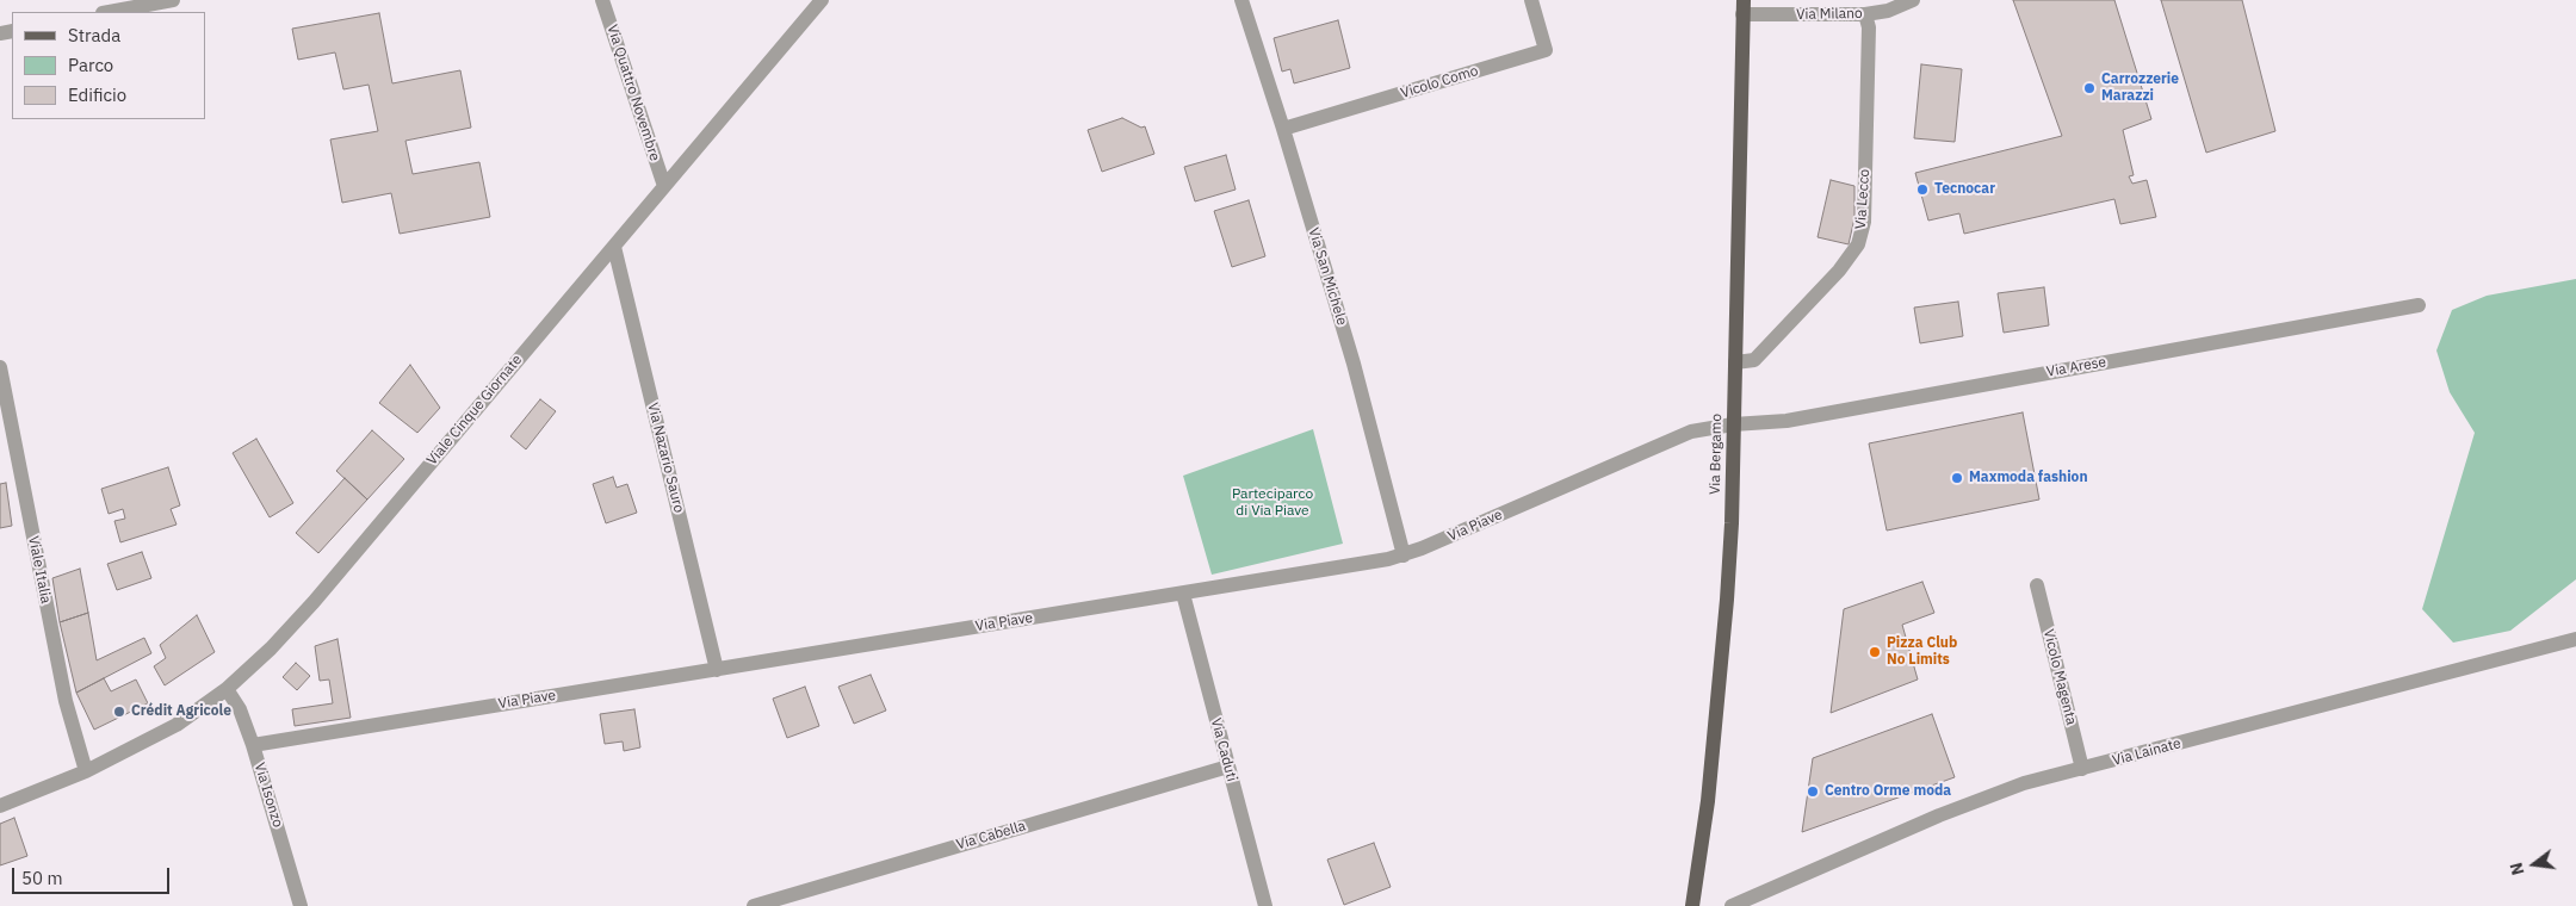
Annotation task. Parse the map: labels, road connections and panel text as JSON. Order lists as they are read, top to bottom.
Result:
{
  "streets": {
    "main road": ["Via Bergamo"],
    "street": [
      "Via Milano",
      "Vicolo Como",
      "Via Quattro Novembre",
      "Via Lecco",
      "Via San Michele",
      "Via Arese",
      "Viale Cinque Giornate",
      "Via Nazario Sauro",
      "Via Piave",
      "Viale Italia",
      "Vicolo Magenta",
      "Via Caduti",
      "Via Lainate",
      "Via Isonzo",
      "Via Cabella"
    ]
  },
  "crossings": [
    ["Via Milano", "Via Lecco"],
    ["Via Milano", "Via Bergamo"],
    ["Vicolo Como", "Via San Michele"],
    ["Via Quattro Novembre", "Viale Cinque Giornate"],
    ["Via Lecco", "Via Bergamo"],
    ["Via San Michele", "Via Piave"],
    ["Via Arese", "Via Bergamo"],
    ["Via Arese", "Via Piave"],
    ["Viale Cinque Giornate", "Via Nazario Sauro"],
    ["Viale Cinque Giornate", "Viale Italia"],
    ["Viale Cinque Giornate", "Via Isonzo"],
    ["Via Bergamo", "Via Piave"],
    ["Via Nazario Sauro", "Via Piave"],
    ["Via Piave", "Via Caduti"],
    ["Via Piave", "Via Isonzo"],
    ["Vicolo Magenta", "Via Lainate"],
    ["Via Caduti", "Via Cabella"]
  ],
  "parks": ["Parteciparco di Via Piave"],
  "places": [
    "Carrozzerie Marazzi",
    "Tecnocar",
    "Maxmoda fashion",
    "Pizza Club No Limits",
    "Crédit Agricole",
    "Centro Orme moda"
  ],
  "legend": ["Strada", "Parco", "Edificio"],
  "scale_bar": "50 m",
  "north": "left"
}
